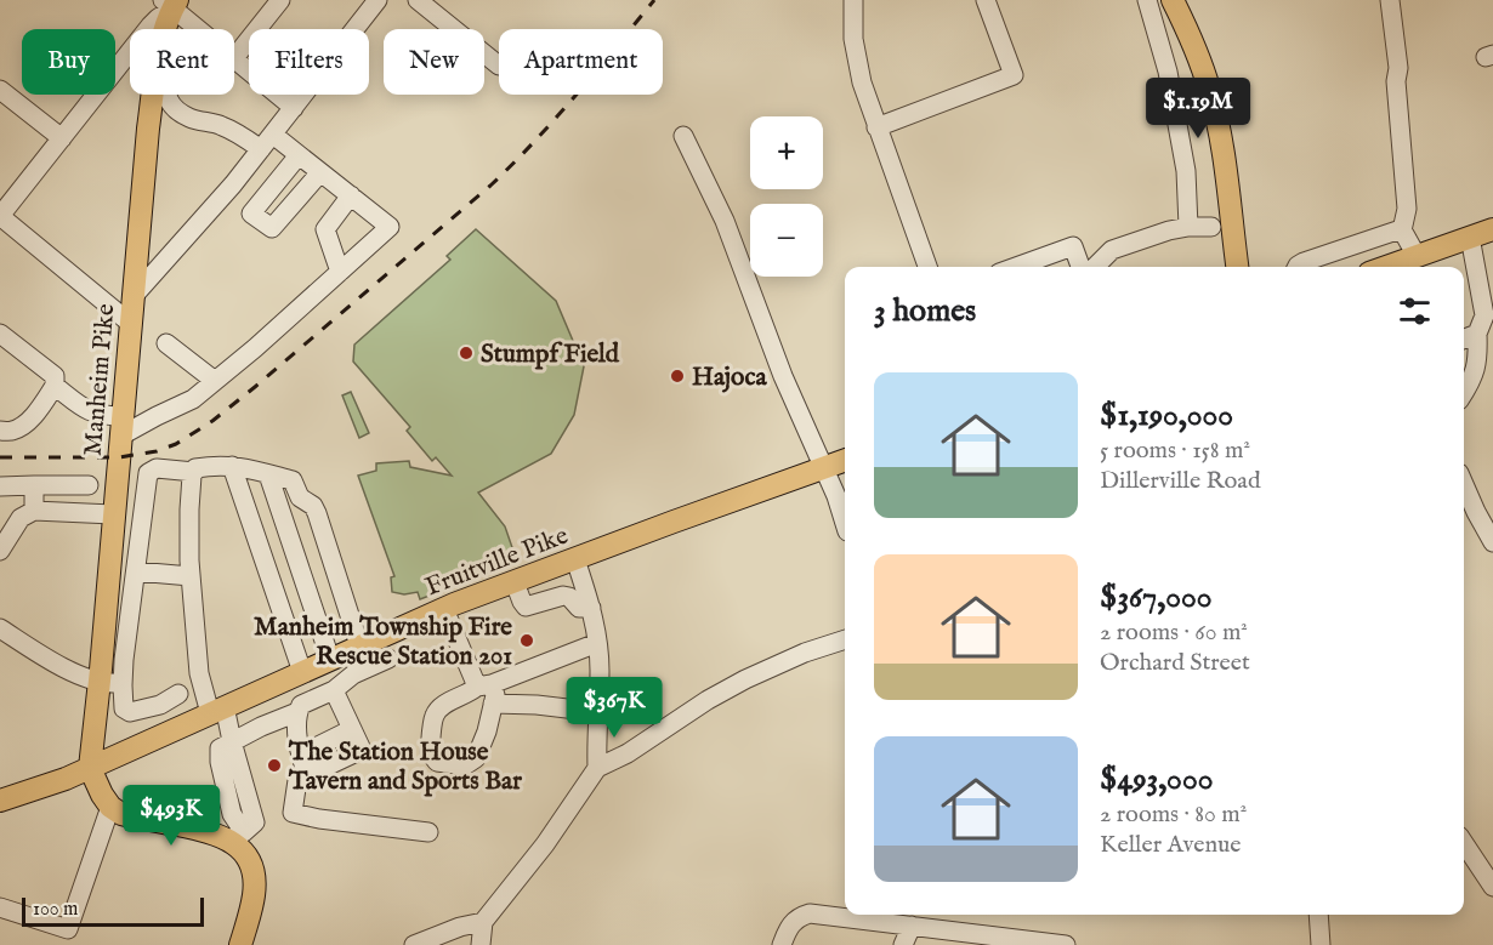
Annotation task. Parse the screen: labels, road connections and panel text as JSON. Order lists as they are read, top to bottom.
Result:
{
  "streets": {
    "main road": ["Manheim Pike", "Fruitville Pike"]
  },
  "crossings": [
    ["Manheim Pike", "Fruitville Pike"]
  ],
  "places": [
    "Stumpf Field",
    "Hajoca",
    "Manheim Township Fire Rescue Station 201",
    "The Station House Tavern and Sports Bar"
  ],
  "scale_bar": "100 m",
  "page": {
    "chip": [
      "Buy",
      "Rent",
      "Filters",
      "New",
      "Apartment"
    ],
    "price": ["$1.19M", "$367K", "$493K"],
    "map_buttons": ["+", "−"],
    "heading": "3 homes",
    "list": [
      {
        "name": "$1,190,000",
        "note": "5 rooms · 158 m² · Dillerville Road"
      },
      {
        "name": "$367,000",
        "note": "2 rooms · 60 m² · Orchard Street"
      },
      {
        "name": "$493,000",
        "note": "2 rooms · 80 m² · Keller Avenue"
      }
    ],
    "scale": "100 m"
  }
}
